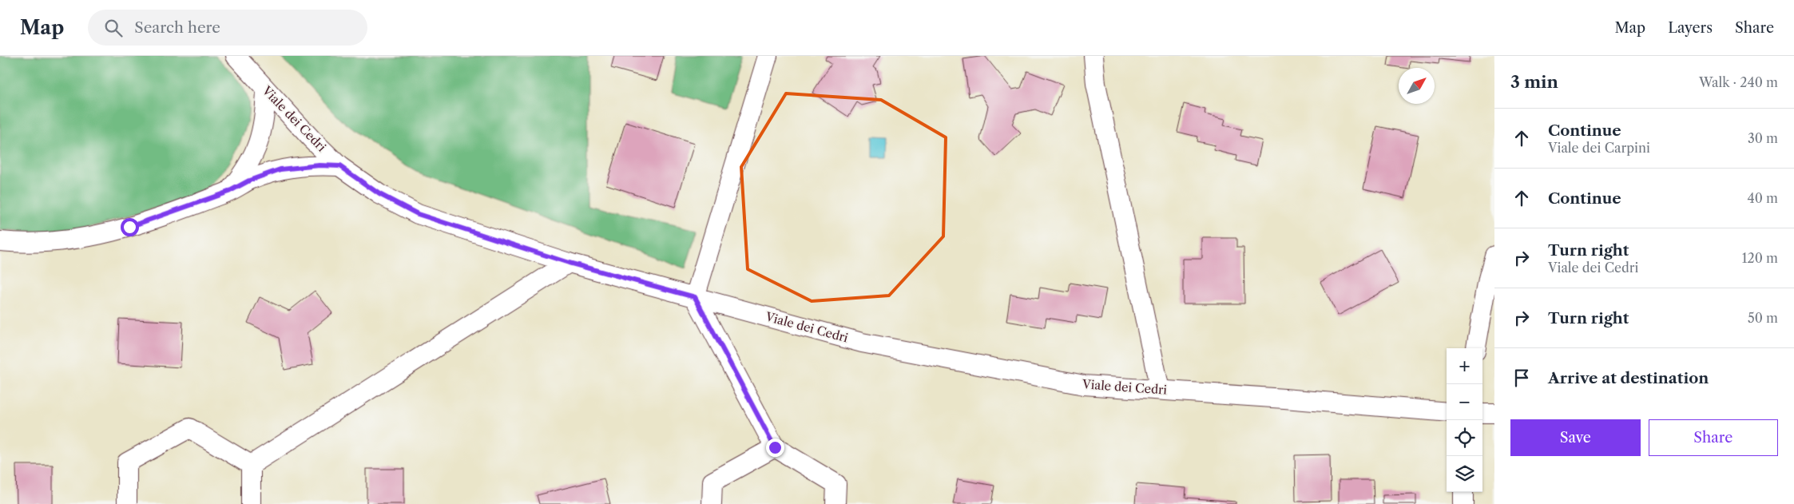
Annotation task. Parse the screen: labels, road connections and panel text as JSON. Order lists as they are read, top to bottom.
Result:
{
  "streets": {
    "street": ["Viale dei Cedri"]
  },
  "north": "top right",
  "page": {
    "header": "Map",
    "search": "Search here",
    "nav": ["Map", "Layers", "Share"],
    "heading": ["3 min", "Walk · 240 m"],
    "list": [
      ["Continue", "Viale dei Carpini", "30 m"],
      ["Continue", "40 m"],
      ["Turn right", "Viale dei Cedri", "120 m"],
      ["Turn right", "50 m"],
      "Arrive at destination"
    ],
    "map_buttons": ["+", "−"],
    "buttons": ["Save", "Share"]
  }
}
